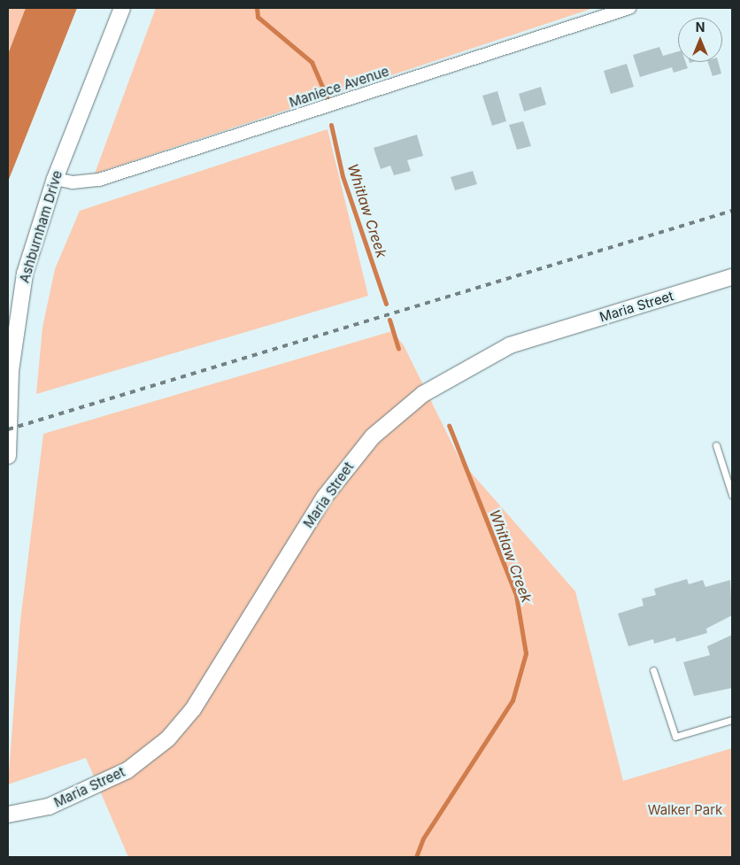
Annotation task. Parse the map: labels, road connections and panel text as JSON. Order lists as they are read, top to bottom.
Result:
{
  "streets": {
    "street": ["Maniece Avenue", "Ashburnham Drive", "Maria Street"]
  },
  "crossings": [
    ["Maniece Avenue", "Ashburnham Drive"]
  ],
  "water": ["Whitlaw Creek"],
  "parks": ["Walker Park"],
  "north": "top"
}
